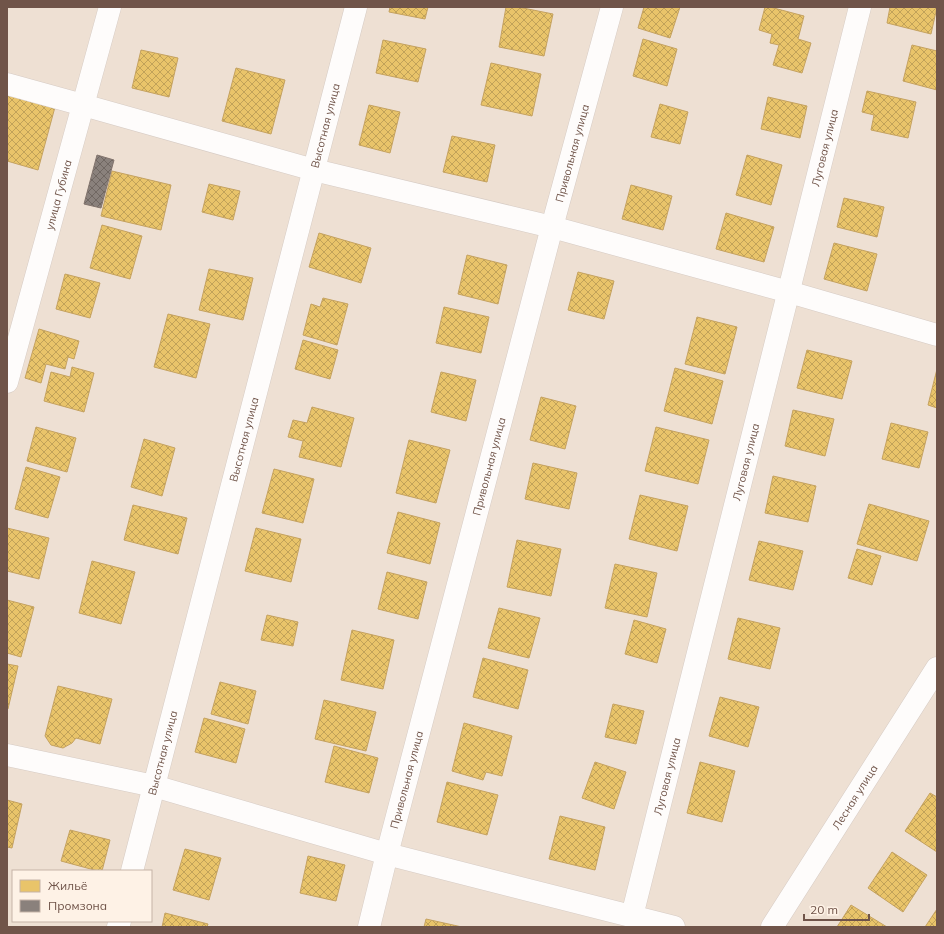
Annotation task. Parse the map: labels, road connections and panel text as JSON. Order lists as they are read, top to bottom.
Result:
{
  "streets": {
    "street": [
      "Высотная улица",
      "Луговая улица",
      "Привольная улица",
      "улица Губина",
      "Лесная улица"
    ]
  },
  "legend": ["Жильё", "Промзона"],
  "scale_bar": "20 m"
}
